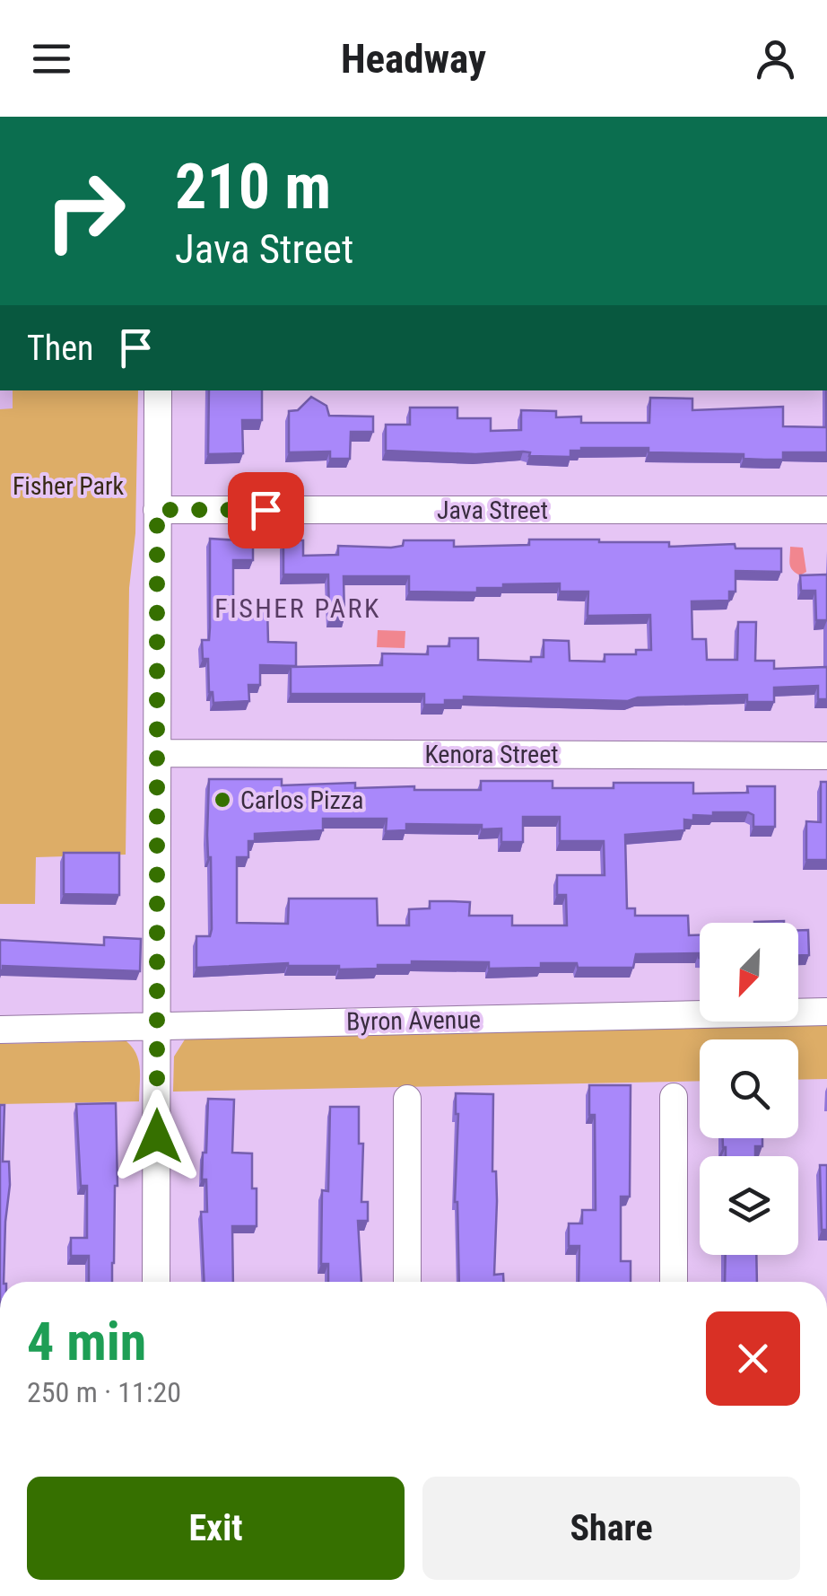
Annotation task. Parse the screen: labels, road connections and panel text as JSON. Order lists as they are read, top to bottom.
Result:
{
  "streets": {
    "street": ["Java Street", "Kenora Street", "Byron Avenue"]
  },
  "districts": ["FISHER PARK"],
  "parks": ["Fisher Park"],
  "places": ["Carlos Pizza"],
  "north": "bottom left",
  "page": {
    "header": "Headway",
    "turn": ["210 m", "Java Street"],
    "then": "Then",
    "heading": ["4 min", "250 m · 11:20"],
    "buttons": ["Exit", "Share"]
  }
}
